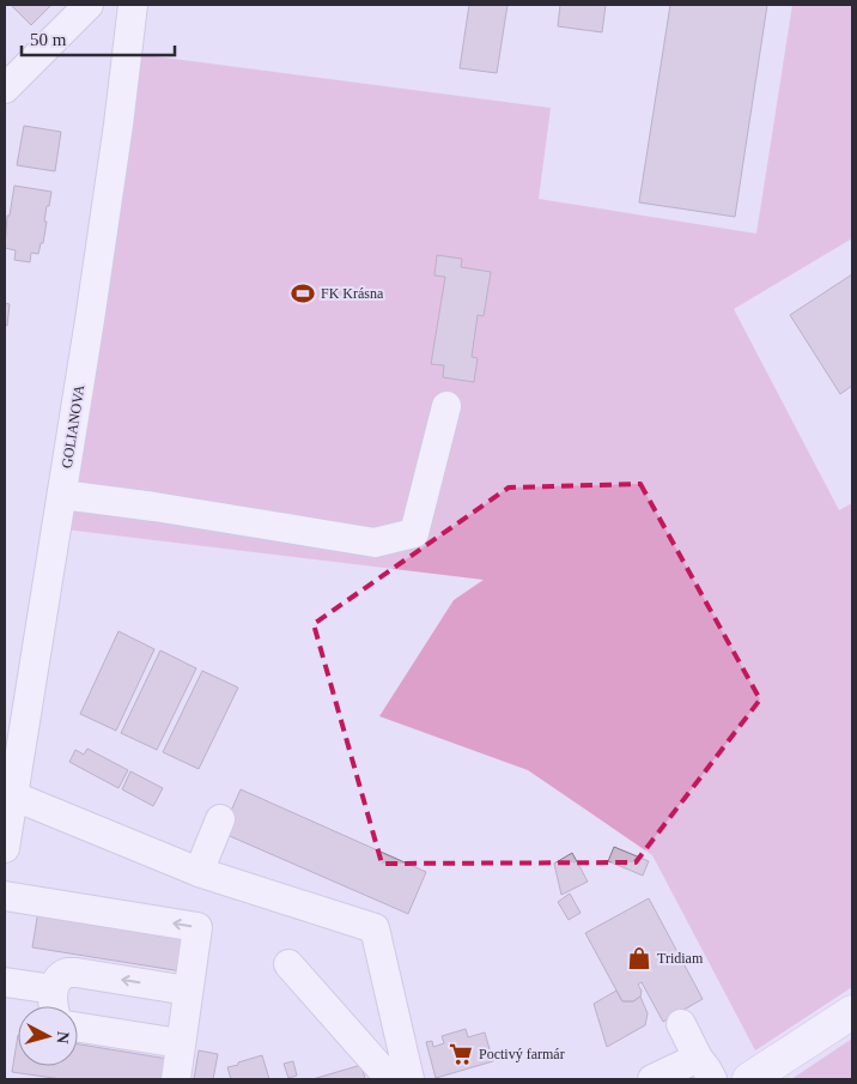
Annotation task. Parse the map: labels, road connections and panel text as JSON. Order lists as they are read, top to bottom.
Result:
{
  "streets": {
    "street": ["GOLIANOVA"]
  },
  "places": {
    "sports": ["FK Krásna"],
    "shop": ["Tridiam"],
    "supermarket": ["Poctivý farmár"]
  },
  "scale_bar": "50 m",
  "north": "right"
}
